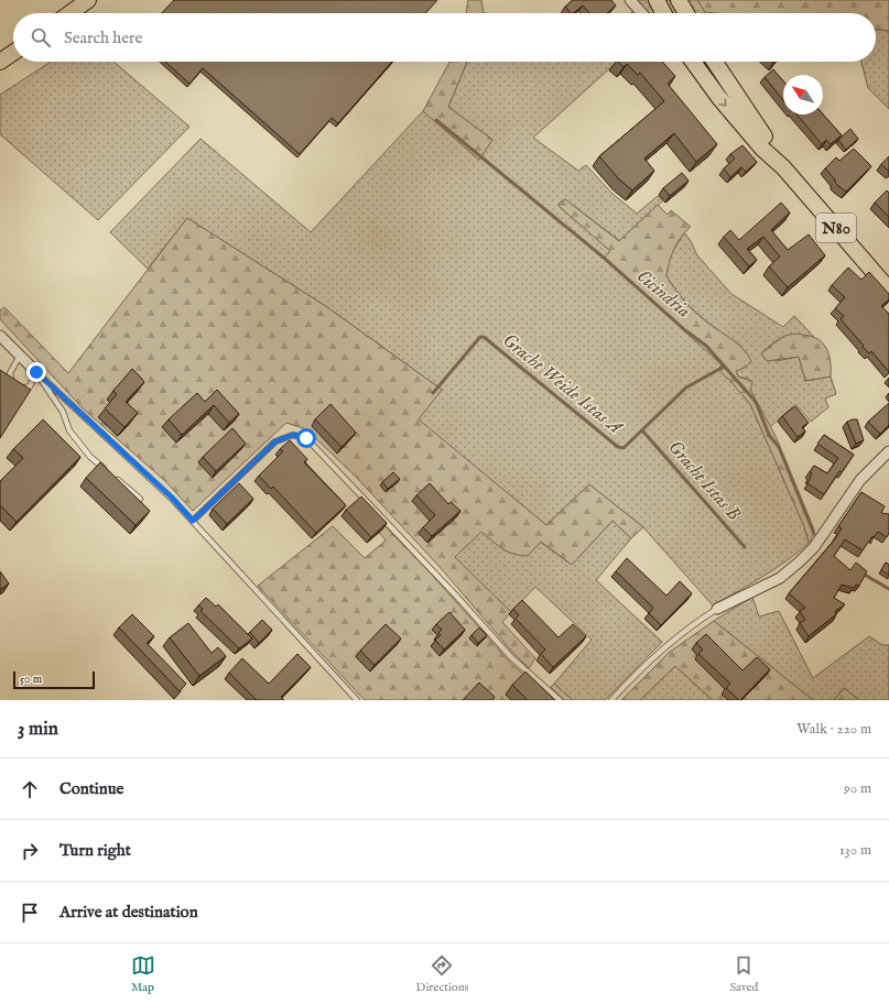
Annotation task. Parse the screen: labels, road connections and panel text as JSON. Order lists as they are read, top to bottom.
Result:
{
  "streets": {
    "main road": ["N80"]
  },
  "water": ["Cicindria", "Gracht Weide Istas A", "Gracht Istas B"],
  "scale_bar": "50 m",
  "north": "top left",
  "page": {
    "search": "Search here",
    "scale": "50 m",
    "heading": ["3 min", "Walk · 220 m"],
    "list": [
      ["Continue", "90 m"],
      ["Turn right", "130 m"],
      "Arrive at destination"
    ],
    "nav": ["Map", "Directions", "Saved"]
  }
}
